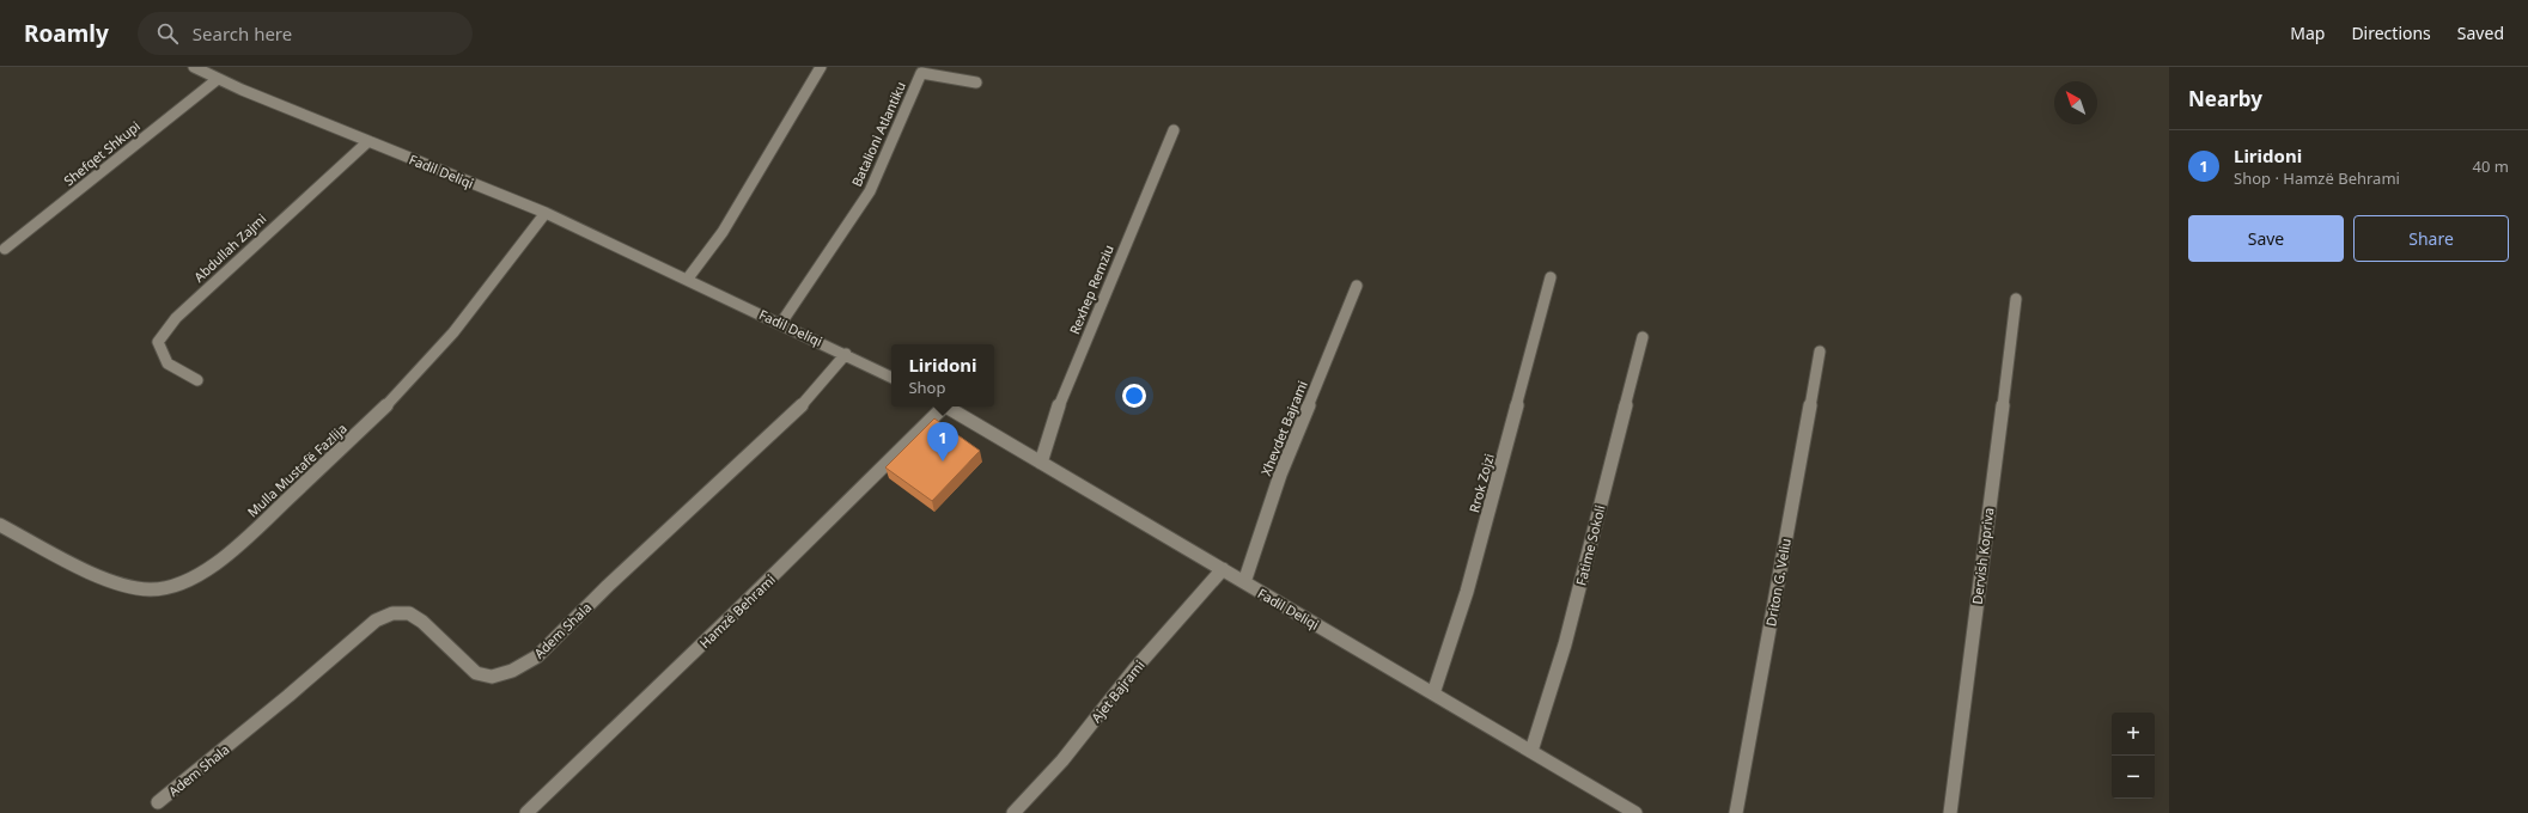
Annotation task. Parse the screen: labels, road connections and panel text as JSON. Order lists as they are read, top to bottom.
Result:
{
  "streets": {
    "street": [
      "Batalioni Atlantiku",
      "Shefqet Shkupi",
      "Fadil Deliqi",
      "Abdullah Zajmi",
      "Rexhep Remziu",
      "Xhevdet Bajrami",
      "Mulla Mustafë Fazlija",
      "Rrok Zojzi",
      "Fatime Sokoli",
      "Dervish Kopriva",
      "Driton G. Veliu",
      "Hamzë Behrami",
      "Adem Shala",
      "Ajet Bajrami"
    ]
  },
  "crossings": [
    ["Batalioni Atlantiku", "Fadil Deliqi"],
    ["Shefqet Shkupi", "Fadil Deliqi"],
    ["Fadil Deliqi", "Abdullah Zajmi"],
    ["Fadil Deliqi", "Rexhep Remziu"],
    ["Fadil Deliqi", "Xhevdet Bajrami"],
    ["Fadil Deliqi", "Mulla Mustafë Fazlija"],
    ["Fadil Deliqi", "Rrok Zojzi"],
    ["Fadil Deliqi", "Fatime Sokoli"],
    ["Fadil Deliqi", "Adem Shala"],
    ["Fadil Deliqi", "Ajet Bajrami"]
  ],
  "north": "top left",
  "page": {
    "header": "Roamly",
    "search": "Search here",
    "nav": ["Map", "Directions", "Saved"],
    "heading": "Nearby",
    "list": [
      {
        "mark": "1",
        "name": "Liridoni",
        "note": "Shop · Hamzë Behrami",
        "value": "40 m"
      }
    ],
    "buttons": ["Save", "Share"],
    "popup": ["Liridoni", "Shop"],
    "pins": "1",
    "map_buttons": ["+", "−"]
  }
}
